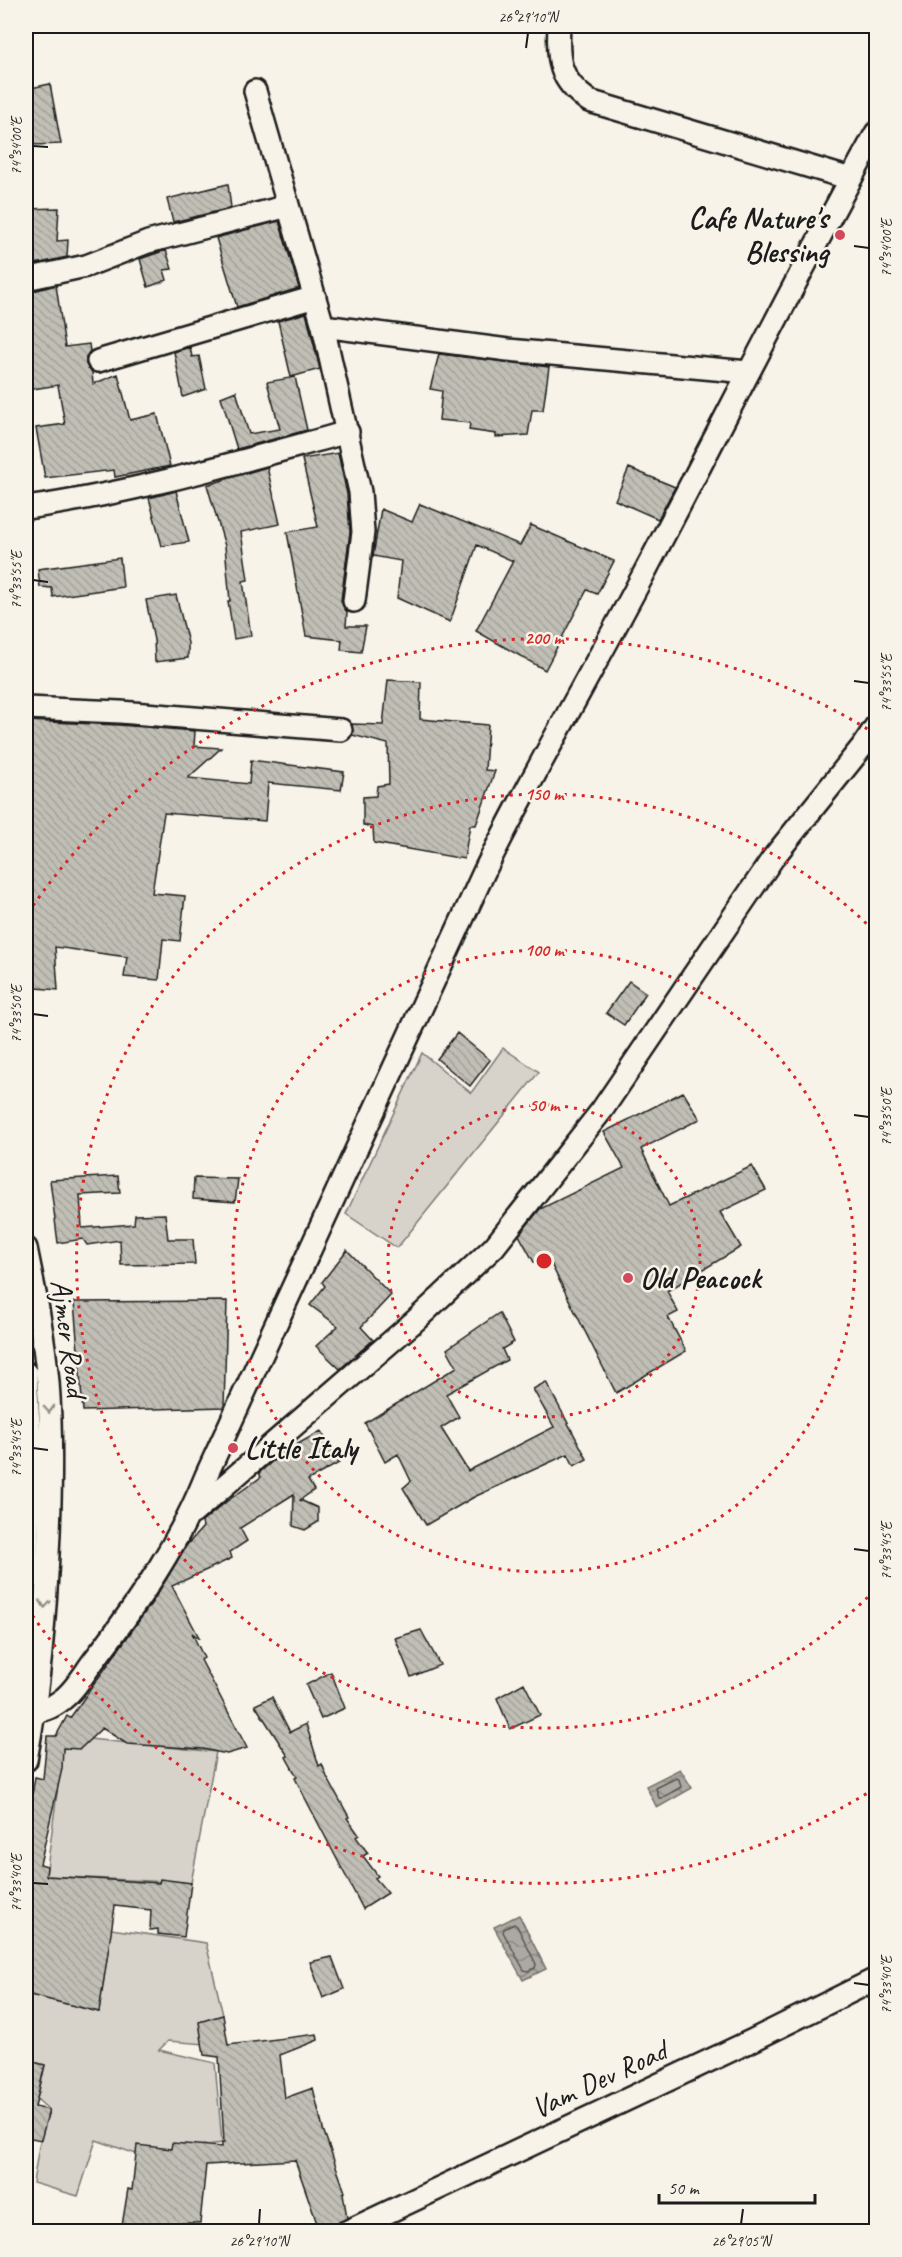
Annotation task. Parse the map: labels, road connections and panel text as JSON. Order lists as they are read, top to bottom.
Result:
{
  "streets": {
    "street": ["Ajmer Road", "Vam Dev Road"]
  },
  "places": ["Cafe Nature's Blessing", "Old Peacock", "Little Italy"],
  "scale_bar": "50 m",
  "coordinates": [
    "26°29'10\"N",
    "74°34'00\"E",
    "74°33'55\"E",
    "74°33'50\"E",
    "74°33'45\"E",
    "74°33'40\"E",
    "26°29'05\"N"
  ],
  "rings": [
    "200 m",
    "150 m",
    "100 m",
    "50 m"
  ]
}
